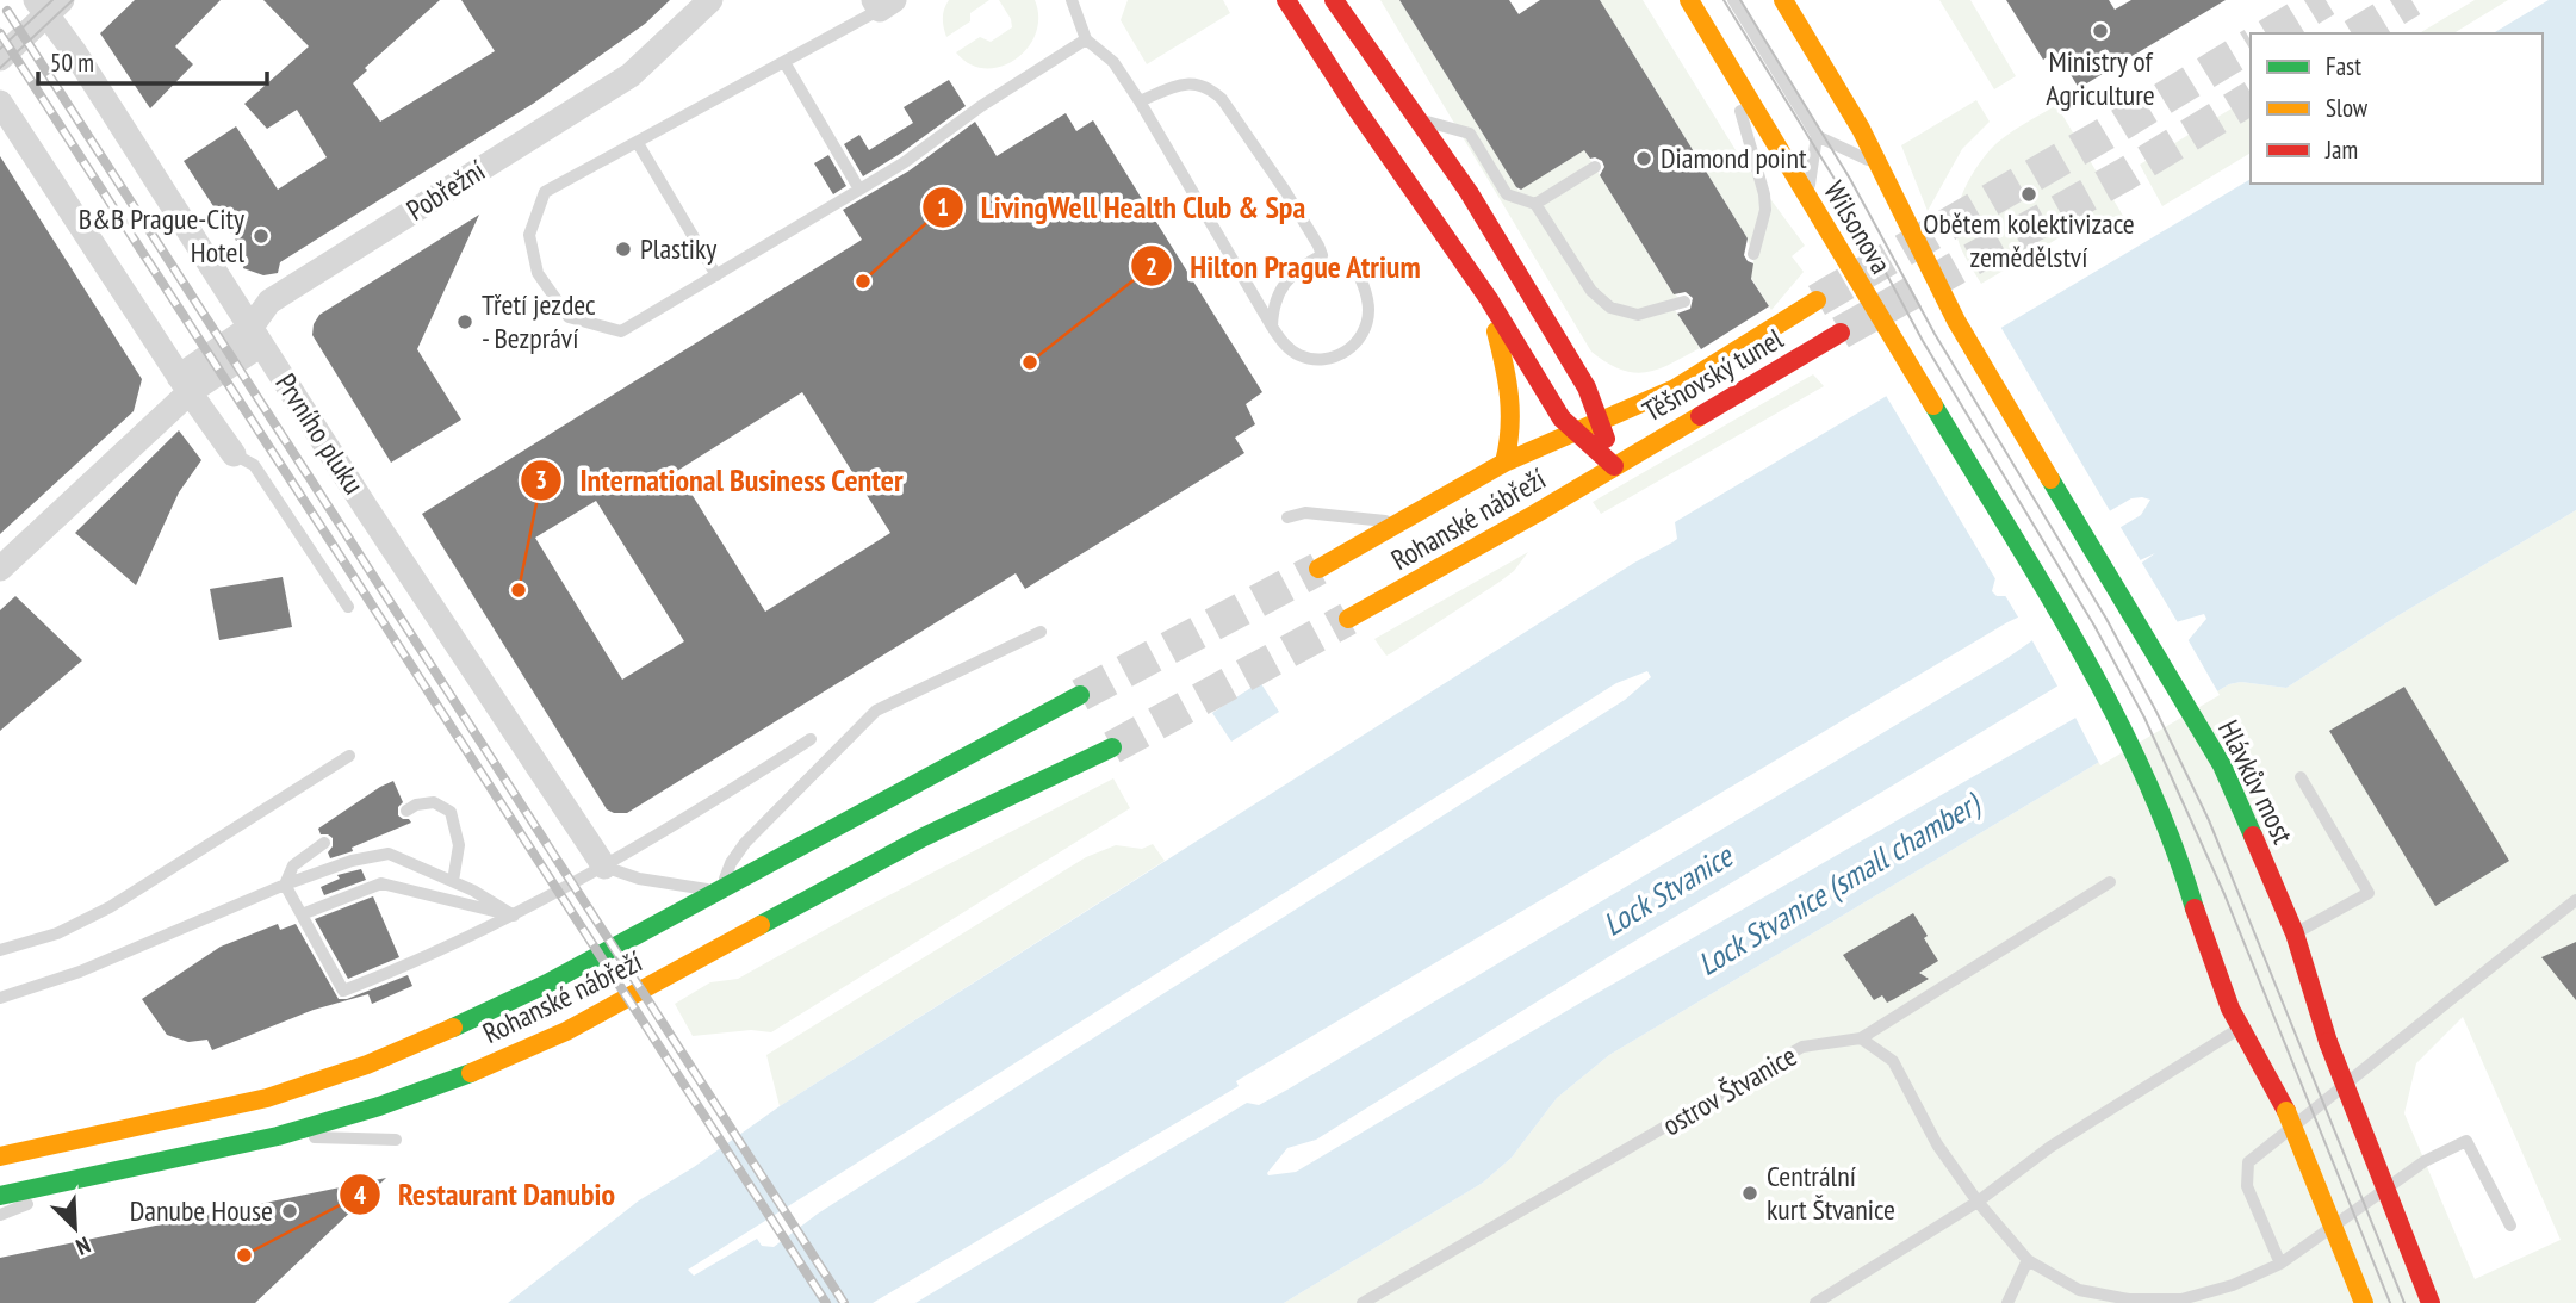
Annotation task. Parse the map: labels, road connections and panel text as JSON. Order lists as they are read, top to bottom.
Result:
{
  "streets": {
    "main road": [
      "Wilsonova",
      "Těšnovský tunel",
      "Rohanské nábřeží",
      "Hlávkův most"
    ],
    "street": ["Pobřežní", "Prvního pluku"],
    "lane": ["ostrov Štvanice"]
  },
  "crossings": [
    ["Pobřežní", "Prvního pluku"],
    ["Wilsonova", "Hlávkův most"],
    ["Těšnovský tunel", "Rohanské nábřeží"]
  ],
  "water": ["Lock Stvanice (small chamber)", "Lock Stvanice"],
  "places": [
    "Ministry of Agriculture",
    "Diamond point",
    "Obětem kolektivizace zemědělství",
    "B&B Prague-City Hotel",
    "Plastiky",
    "LivingWell Health Club & Spa",
    "Třetí jezdec - Bezpráví",
    "Hilton Prague Atrium",
    "International Business Center",
    "Centrální kurt Štvanice",
    "Danube House",
    "Restaurant Danubio"
  ],
  "legend": ["Fast", "Slow", "Jam"],
  "scale_bar": "50 m",
  "north": "bottom right"
}
